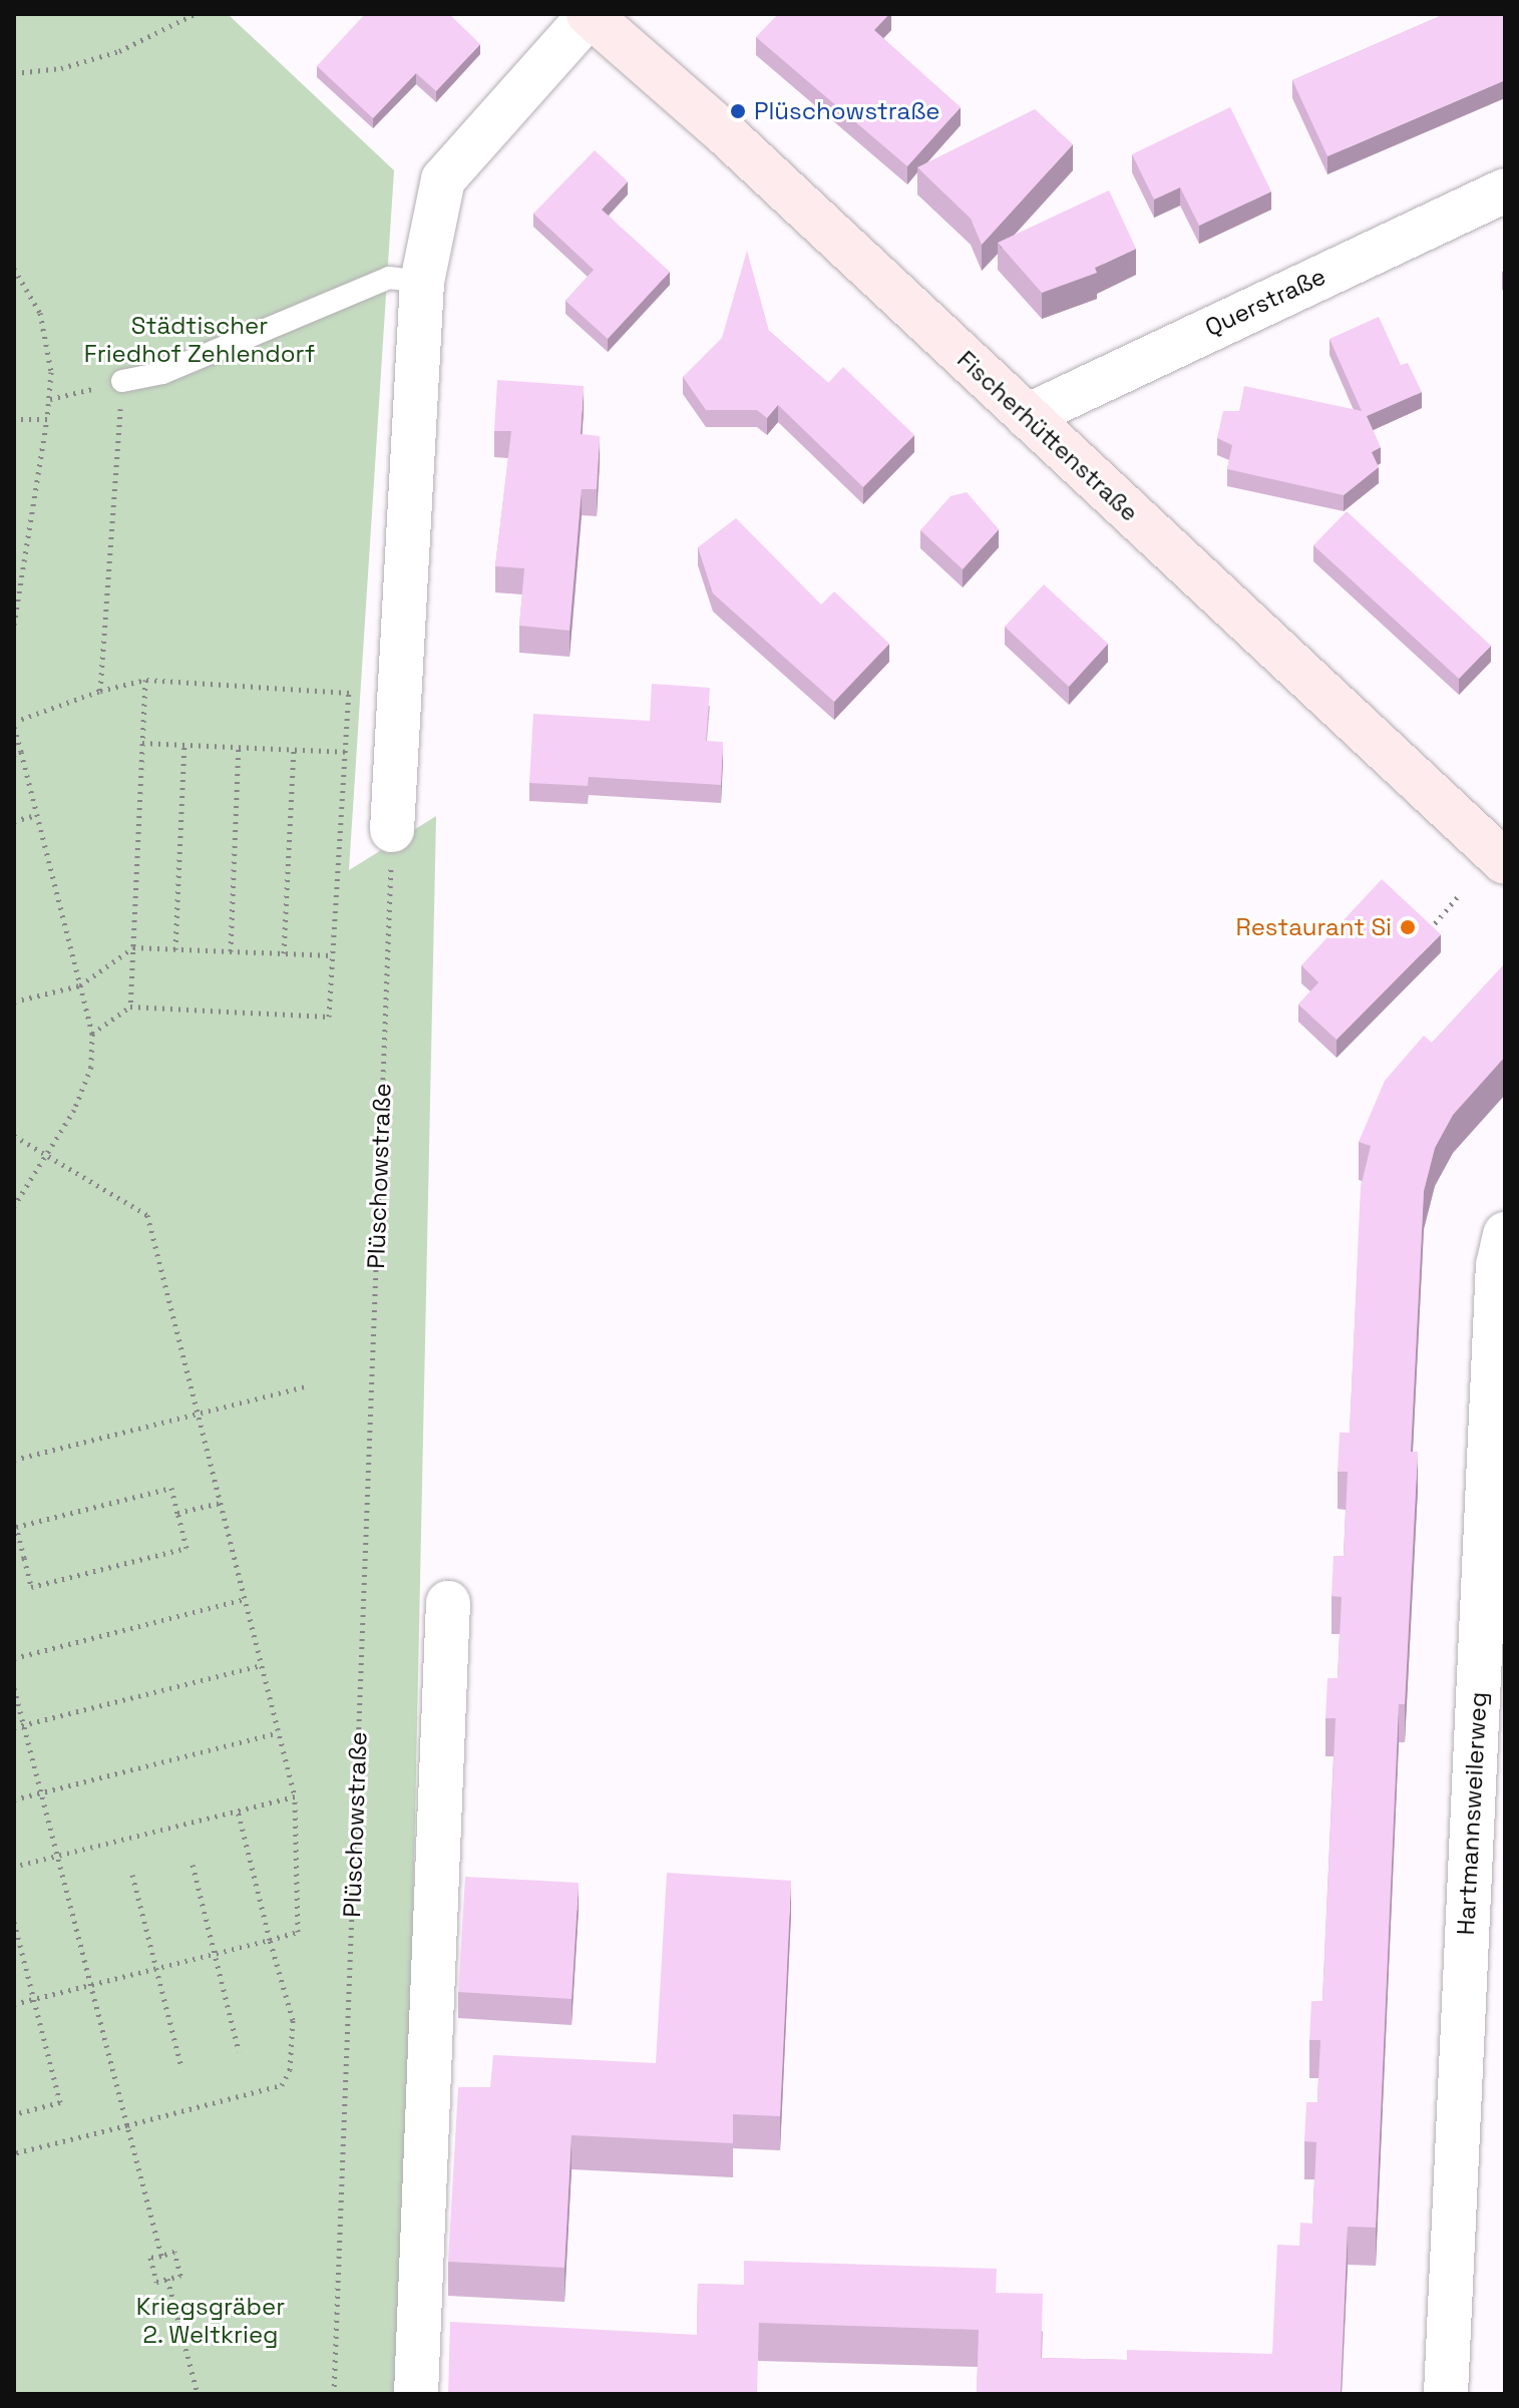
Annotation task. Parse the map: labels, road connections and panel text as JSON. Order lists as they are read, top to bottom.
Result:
{
  "streets": {
    "street": ["Querstraße", "Fischerhüttenstraße", "Hartmannsweilerweg"],
    "path": ["Plüschowstraße"]
  },
  "crossings": [
    ["Querstraße", "Fischerhüttenstraße"]
  ],
  "parks": ["Städtischer Friedhof Zehlendorf", "Kriegsgräber 2. Weltkrieg"],
  "places": ["Plüschowstraße", "Restaurant Si"]
}
